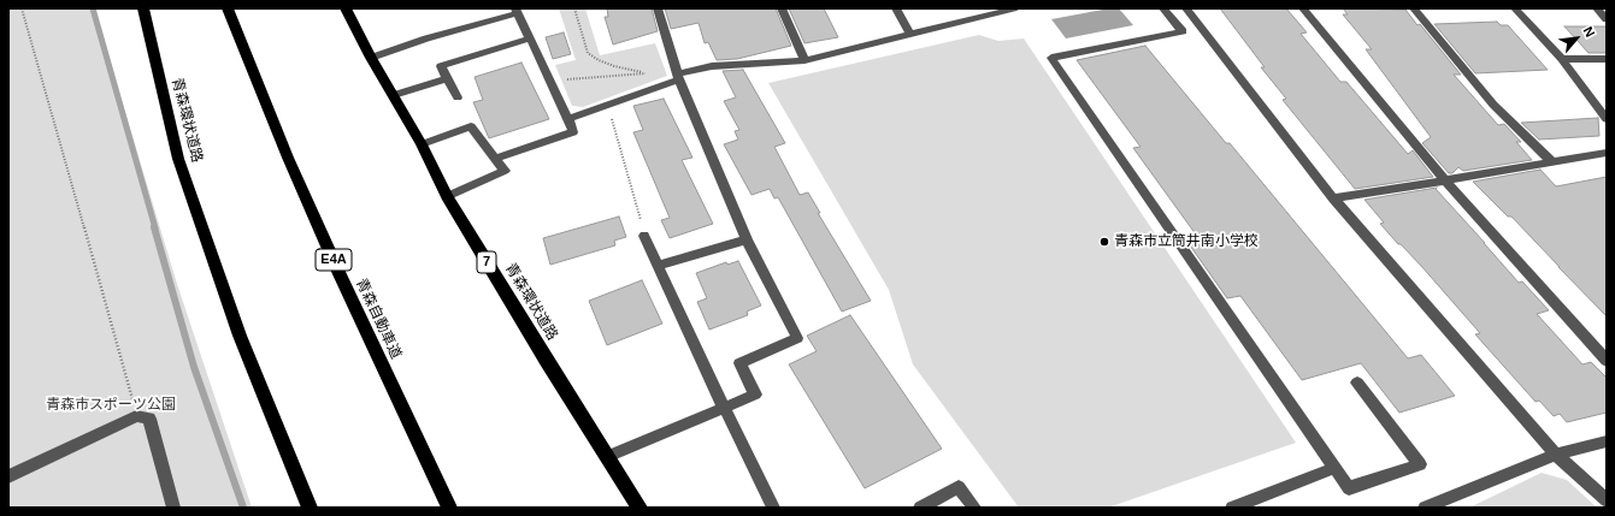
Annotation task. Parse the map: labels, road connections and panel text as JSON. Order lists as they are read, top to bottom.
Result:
{
  "streets": {
    "highway": [
      "青森環状道路",
      "E4A",
      "7",
      "青森自動車道"
    ]
  },
  "parks": ["青森市スポーツ公園"],
  "places": ["青森市立筒井南小学校"],
  "north": "top right"
}
